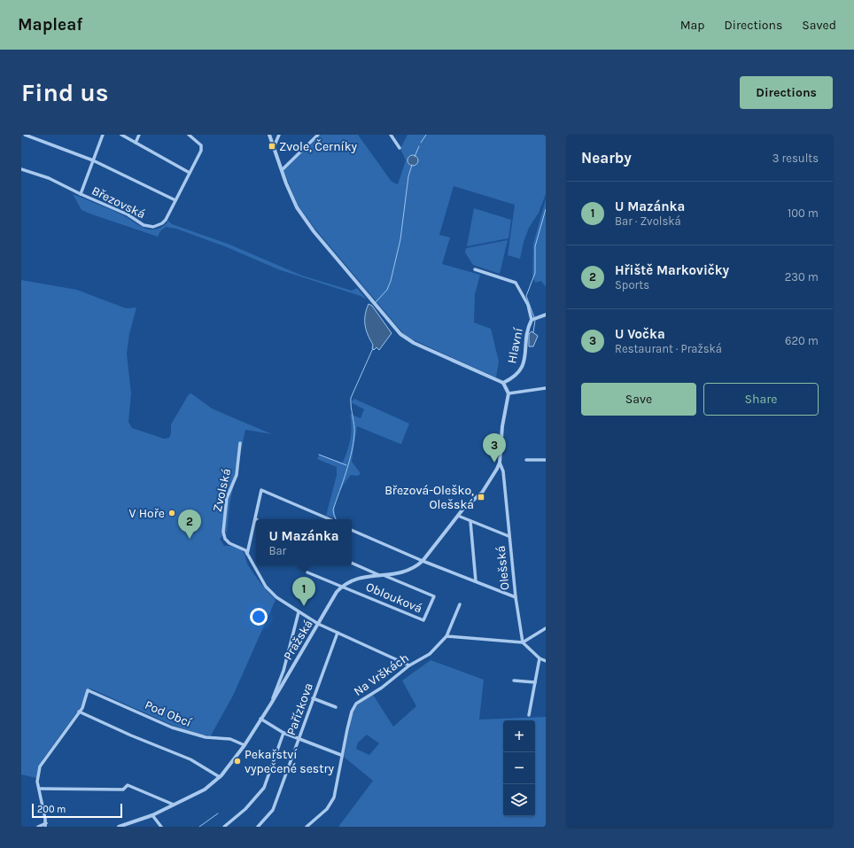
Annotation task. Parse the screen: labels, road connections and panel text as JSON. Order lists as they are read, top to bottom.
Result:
{
  "streets": {
    "street": [
      "Březovská",
      "Hlavní",
      "Zvolská",
      "Olešská",
      "Oblouková",
      "Pražská",
      "Na Vrškách",
      "Pařízkova",
      "Pod Obcí"
    ]
  },
  "crossings": [
    ["Zvolská", "Pražská"],
    ["Zvolská", "Na Vrškách"],
    ["Zvolská", "Pařízkova"],
    ["Olešská", "Pražská"],
    ["Oblouková", "Pražská"],
    ["Pražská", "Pod Obcí"]
  ],
  "places": {
    "transit": ["Zvole, Černíky", "Březová-Oleško, Olešská"],
    "other": ["V Hoře", "Pekařství vypečené sestry"]
  },
  "scale_bar": "200 m",
  "page": {
    "header": "Mapleaf",
    "nav": ["Map", "Directions", "Saved"],
    "buttons": [
      "Directions",
      ["Save", "Share"]
    ],
    "title": "Find us",
    "heading": ["Nearby", "3 results"],
    "list": [
      {
        "mark": "1",
        "name": "U Mazánka",
        "note": "Bar · Zvolská",
        "value": "100 m"
      },
      {
        "mark": "2",
        "name": "Hřiště Markovičky",
        "note": "Sports",
        "value": "230 m"
      },
      {
        "mark": "3",
        "name": "U Vočka",
        "note": "Restaurant · Pražská",
        "value": "620 m"
      }
    ],
    "pins": ["3", "2", "1"],
    "popup": ["U Mazánka", "Bar"],
    "map_buttons": ["+", "−"],
    "scale": "200 m"
  }
}
